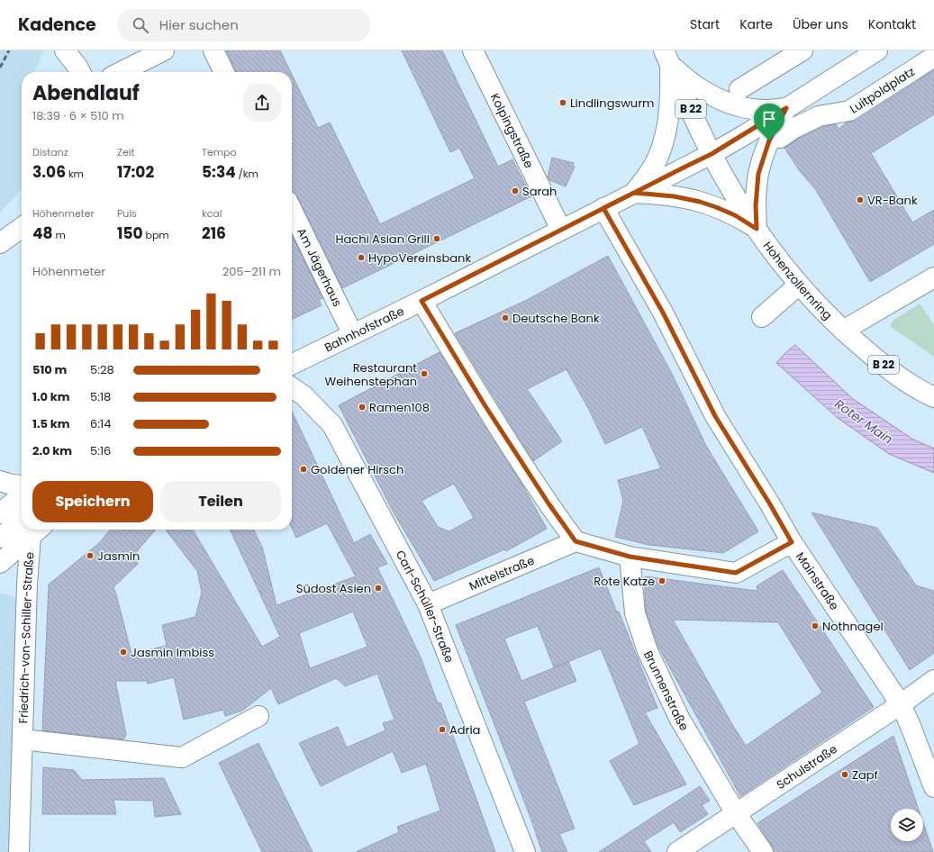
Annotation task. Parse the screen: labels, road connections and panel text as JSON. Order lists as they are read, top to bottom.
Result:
{
  "streets": {
    "street": [
      "Luitpoldplatz",
      "B 22",
      "Kolpingstraße",
      "Am Jägerhaus",
      "Hohenzollernring",
      "Bahnhofstraße",
      "Mittelstraße",
      "Mainstraße",
      "Carl-Schüller-Straße",
      "Friedrich-von-Schiller-Straße",
      "Brunnenstraße",
      "Schulstraße"
    ]
  },
  "crossings": [
    ["Kolpingstraße", "Bahnhofstraße"],
    ["Am Jägerhaus", "Bahnhofstraße"],
    ["Hohenzollernring", "Bahnhofstraße"],
    ["Bahnhofstraße", "Mainstraße"],
    ["Mittelstraße", "Carl-Schüller-Straße"],
    ["Mainstraße", "Schulstraße"],
    ["Brunnenstraße", "Schulstraße"]
  ],
  "water": ["Roter Main"],
  "places": [
    "Lindlingswurm",
    "Sarah",
    "VR-Bank",
    "Hachi Asian Grill",
    "HypoVereinsbank",
    "Deutsche Bank",
    "Restaurant Weihenstephan",
    "Ramen108",
    "Goldener Hirsch",
    "Jasmin",
    "Rote Katze",
    "Südost Asien",
    "Nothnagel",
    "Jasmin Imbiss",
    "Adria",
    "Zapf"
  ],
  "page": {
    "header": "Kadence",
    "search": "Hier suchen",
    "nav": [
      "Start",
      "Karte",
      "Über uns",
      "Kontakt"
    ],
    "heading": ["Abendlauf", "18:39 · 6 × 510 m"],
    "stats": [
      ["Distanz", "3.06 km"],
      ["Zeit", "17:02"],
      ["Tempo", "5:34 /km"],
      ["Höhenmeter", "48 m"],
      ["Puls", "150 bpm"],
      ["kcal", "216"]
    ],
    "chart": ["Höhenmeter", "205–211 m"],
    "list": [
      {
        "name": "510 m",
        "note": "5:28"
      },
      {
        "name": "1.0 km",
        "note": "5:18"
      },
      {
        "name": "1.5 km",
        "note": "6:14"
      },
      {
        "name": "2.0 km",
        "note": "5:16"
      }
    ],
    "buttons": ["Speichern", "Teilen"]
  }
}
